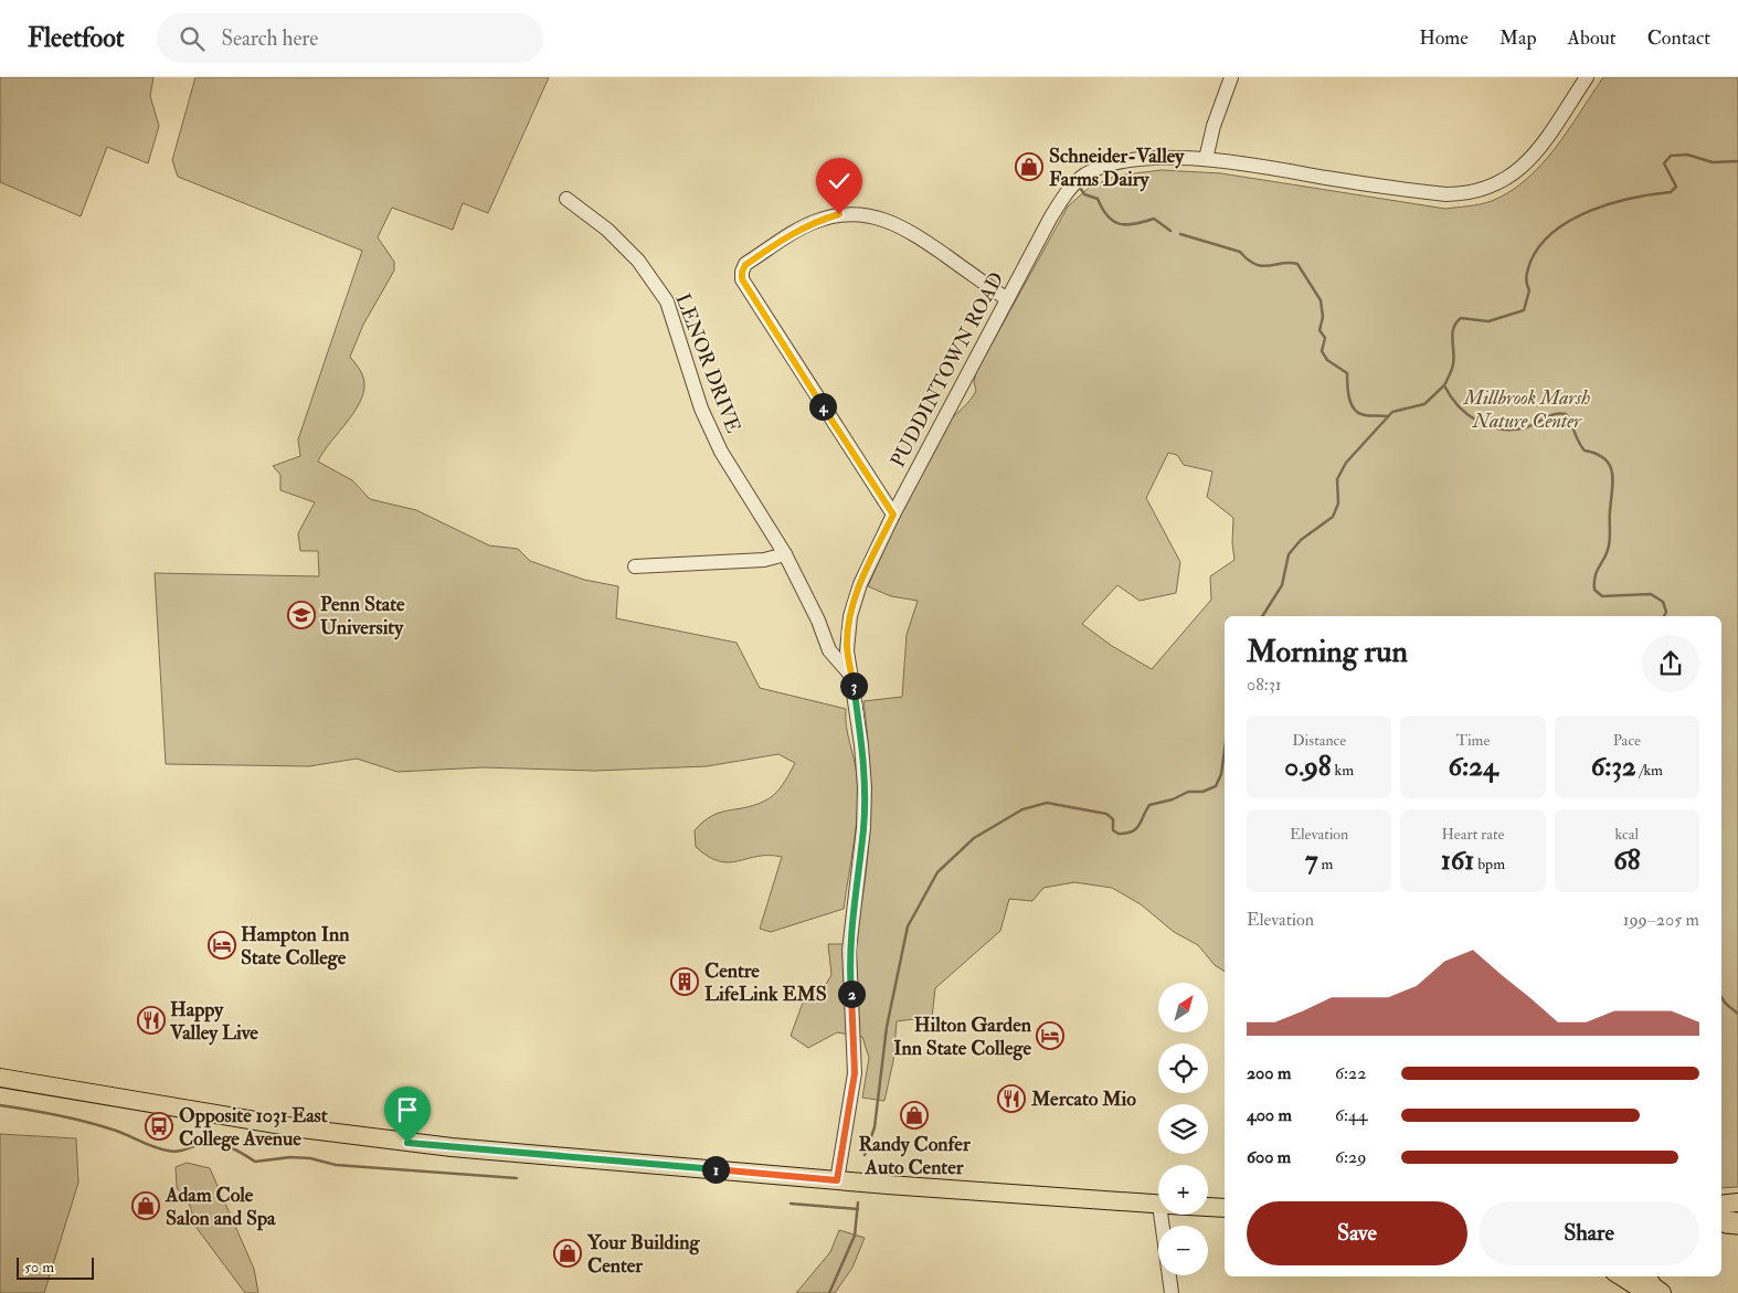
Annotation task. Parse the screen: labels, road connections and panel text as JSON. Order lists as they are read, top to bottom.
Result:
{
  "streets": {
    "street": ["LENOR DRIVE", "PUDDINTOWN ROAD"]
  },
  "crossings": [
    ["LENOR DRIVE", "PUDDINTOWN ROAD"]
  ],
  "parks": ["Millbrook Marsh Nature Center"],
  "places": {
    "shop": [
      "Schneider-Valley Farms Dairy",
      "Randy Confer Auto Center",
      "Adam Cole Salon and Spa",
      "Your Building Center"
    ],
    "school or university": ["Penn State University"],
    "hotel": ["Hampton Inn State College", "Hilton Garden Inn State College"],
    "building": ["Centre LifeLink EMS"],
    "restaurant": ["Happy Valley Live", "Mercato Mio"],
    "bus stop": ["Opposite 1031 East College Avenue"]
  },
  "scale_bar": "50 m",
  "north": "top right",
  "page": {
    "header": "Fleetfoot",
    "search": "Search here",
    "nav": [
      "Home",
      "Map",
      "About",
      "Contact"
    ],
    "pins": [
      "4",
      "3",
      "2",
      "1"
    ],
    "heading": ["Morning run", "08:31"],
    "stats": [
      ["Distance", "0.98 km"],
      ["Time", "6:24"],
      ["Pace", "6:32 /km"],
      ["Elevation", "7 m"],
      ["Heart rate", "161 bpm"],
      ["kcal", "68"]
    ],
    "chart": ["Elevation", "199–205 m"],
    "map_buttons": ["+", "−"],
    "list": [
      {
        "name": "200 m",
        "note": "6:22"
      },
      {
        "name": "400 m",
        "note": "6:44"
      },
      {
        "name": "600 m",
        "note": "6:29"
      }
    ],
    "buttons": ["Save", "Share"],
    "scale": "50 m"
  }
}
